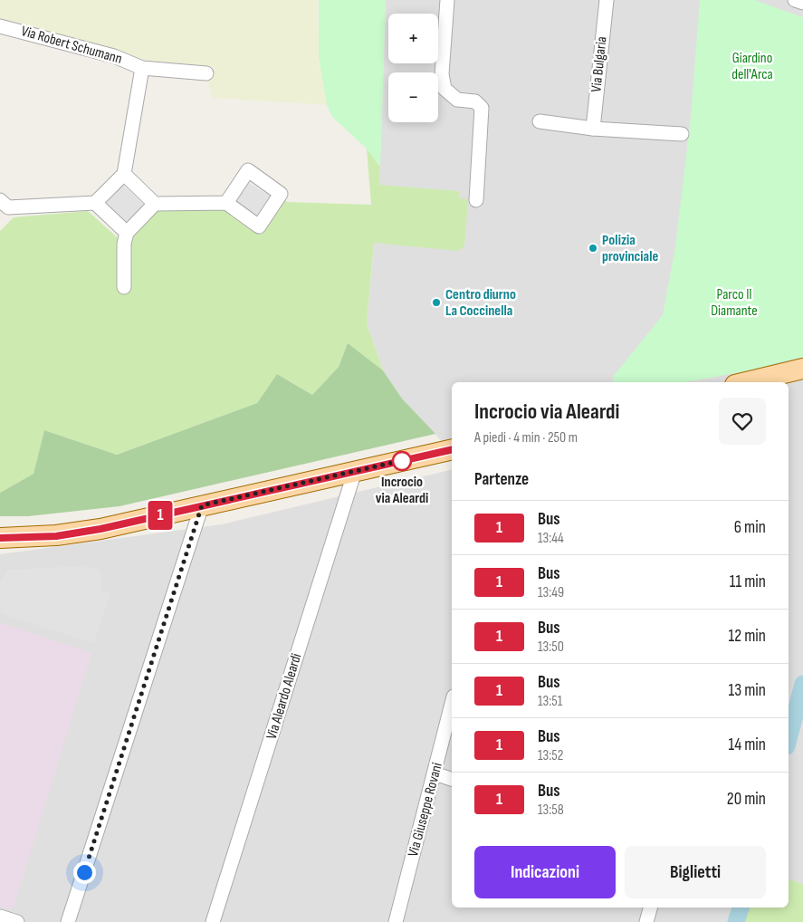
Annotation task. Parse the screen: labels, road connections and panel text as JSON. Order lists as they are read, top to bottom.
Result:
{
  "streets": {
    "street": [
      "Via Robert Schumann",
      "Via Bulgaria",
      "Via Aleardo Aleardi",
      "Via Giuseppe Rovani"
    ]
  },
  "parks": ["Giardino dell'Arca", "Parco Il Diamante"],
  "places": ["Polizia provinciale", "Centro diurno La Coccinella", "Incrocio via Aleardi"],
  "lines": ["bus line 1"],
  "page": {
    "on_map": "1",
    "map_buttons": ["+", "−"],
    "heading": [
      ["Incrocio via Aleardi", "A piedi · 4 min · 250 m"],
      "Partenze"
    ],
    "list": [
      {
        "mark": "1",
        "name": "Bus",
        "note": "13:44",
        "value": "6 min"
      },
      {
        "mark": "1",
        "name": "Bus",
        "note": "13:49",
        "value": "11 min"
      },
      {
        "mark": "1",
        "name": "Bus",
        "note": "13:50",
        "value": "12 min"
      },
      {
        "mark": "1",
        "name": "Bus",
        "note": "13:51",
        "value": "13 min"
      },
      {
        "mark": "1",
        "name": "Bus",
        "note": "13:52",
        "value": "14 min"
      },
      {
        "mark": "1",
        "name": "Bus",
        "note": "13:58",
        "value": "20 min"
      }
    ],
    "buttons": ["Indicazioni", "Biglietti"]
  }
}
